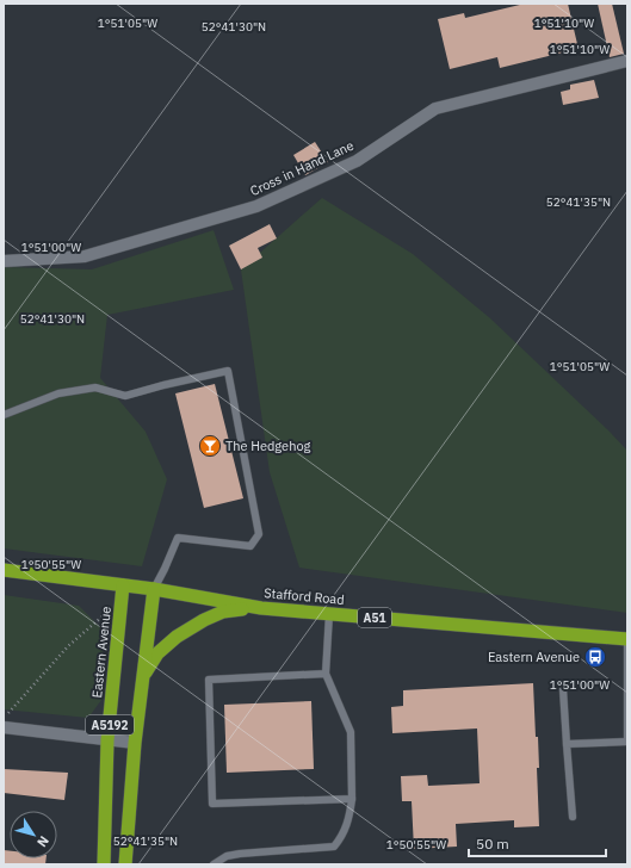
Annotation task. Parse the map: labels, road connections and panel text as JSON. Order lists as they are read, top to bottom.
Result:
{
  "streets": {
    "highway": [
      "Stafford Road",
      "A51",
      "Eastern Avenue",
      "A5192"
    ],
    "street": ["Cross in Hand Lane"]
  },
  "crossings": [
    ["Stafford Road", "A51"],
    ["Stafford Road", "Eastern Avenue"],
    ["Stafford Road", "A5192"],
    ["A51", "Eastern Avenue"]
  ],
  "places": {
    "bar": ["The Hedgehog"],
    "bus stop": ["Eastern Avenue"]
  },
  "scale_bar": "50 m",
  "north": "bottom right",
  "coordinates": [
    "1°51'05\"W",
    "1°51'10\"W",
    "52°41'30\"N",
    "52°41'35\"N",
    "1°51'00\"W",
    "1°50'55\"W"
  ]
}
